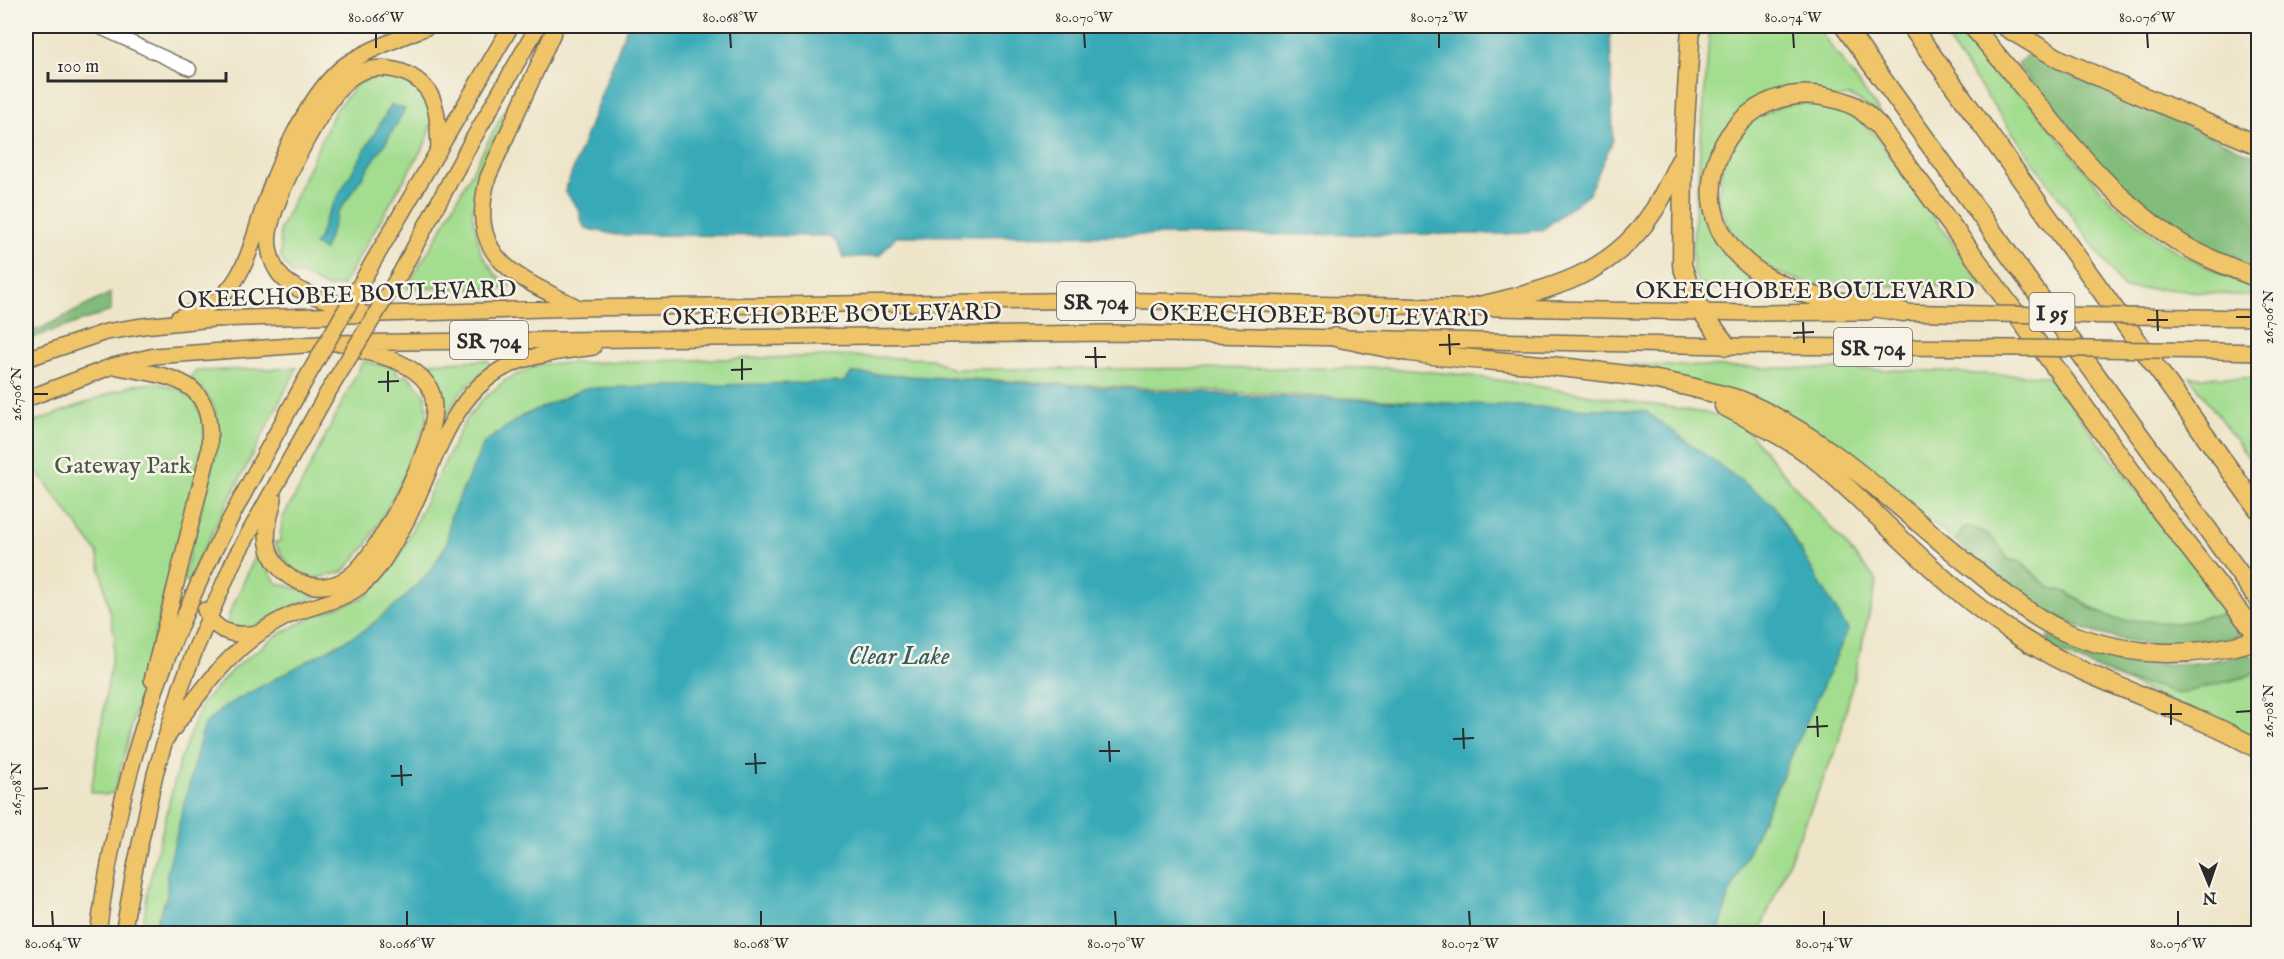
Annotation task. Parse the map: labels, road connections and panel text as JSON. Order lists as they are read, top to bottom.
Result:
{
  "streets": {
    "highway": ["I 95"],
    "main road": ["OKEECHOBEE BOULEVARD", "SR 704"]
  },
  "water": ["Clear Lake"],
  "parks": ["Gateway Park"],
  "scale_bar": "100 m",
  "north": "bottom",
  "coordinates": [
    "80.066°W",
    "80.068°W",
    "80.070°W",
    "80.072°W",
    "80.074°W",
    "80.076°W",
    "26.706°N",
    "26.708°N",
    "80.064°W"
  ]
}
